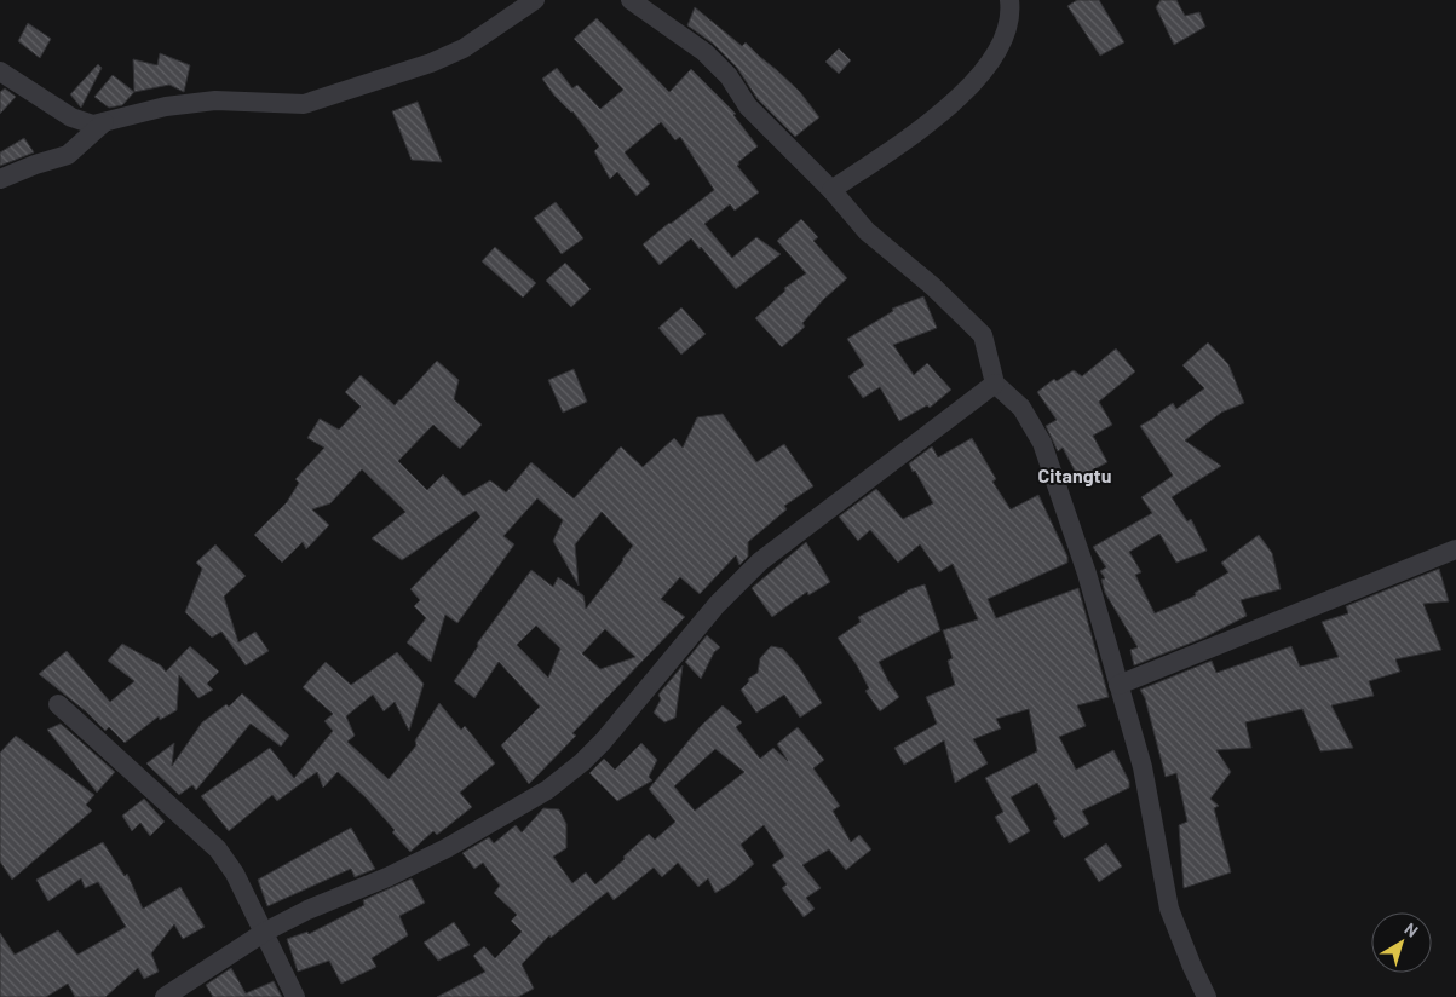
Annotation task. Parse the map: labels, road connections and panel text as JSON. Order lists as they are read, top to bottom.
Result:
{
  "districts": ["Citangtu"],
  "north": "top right"
}
